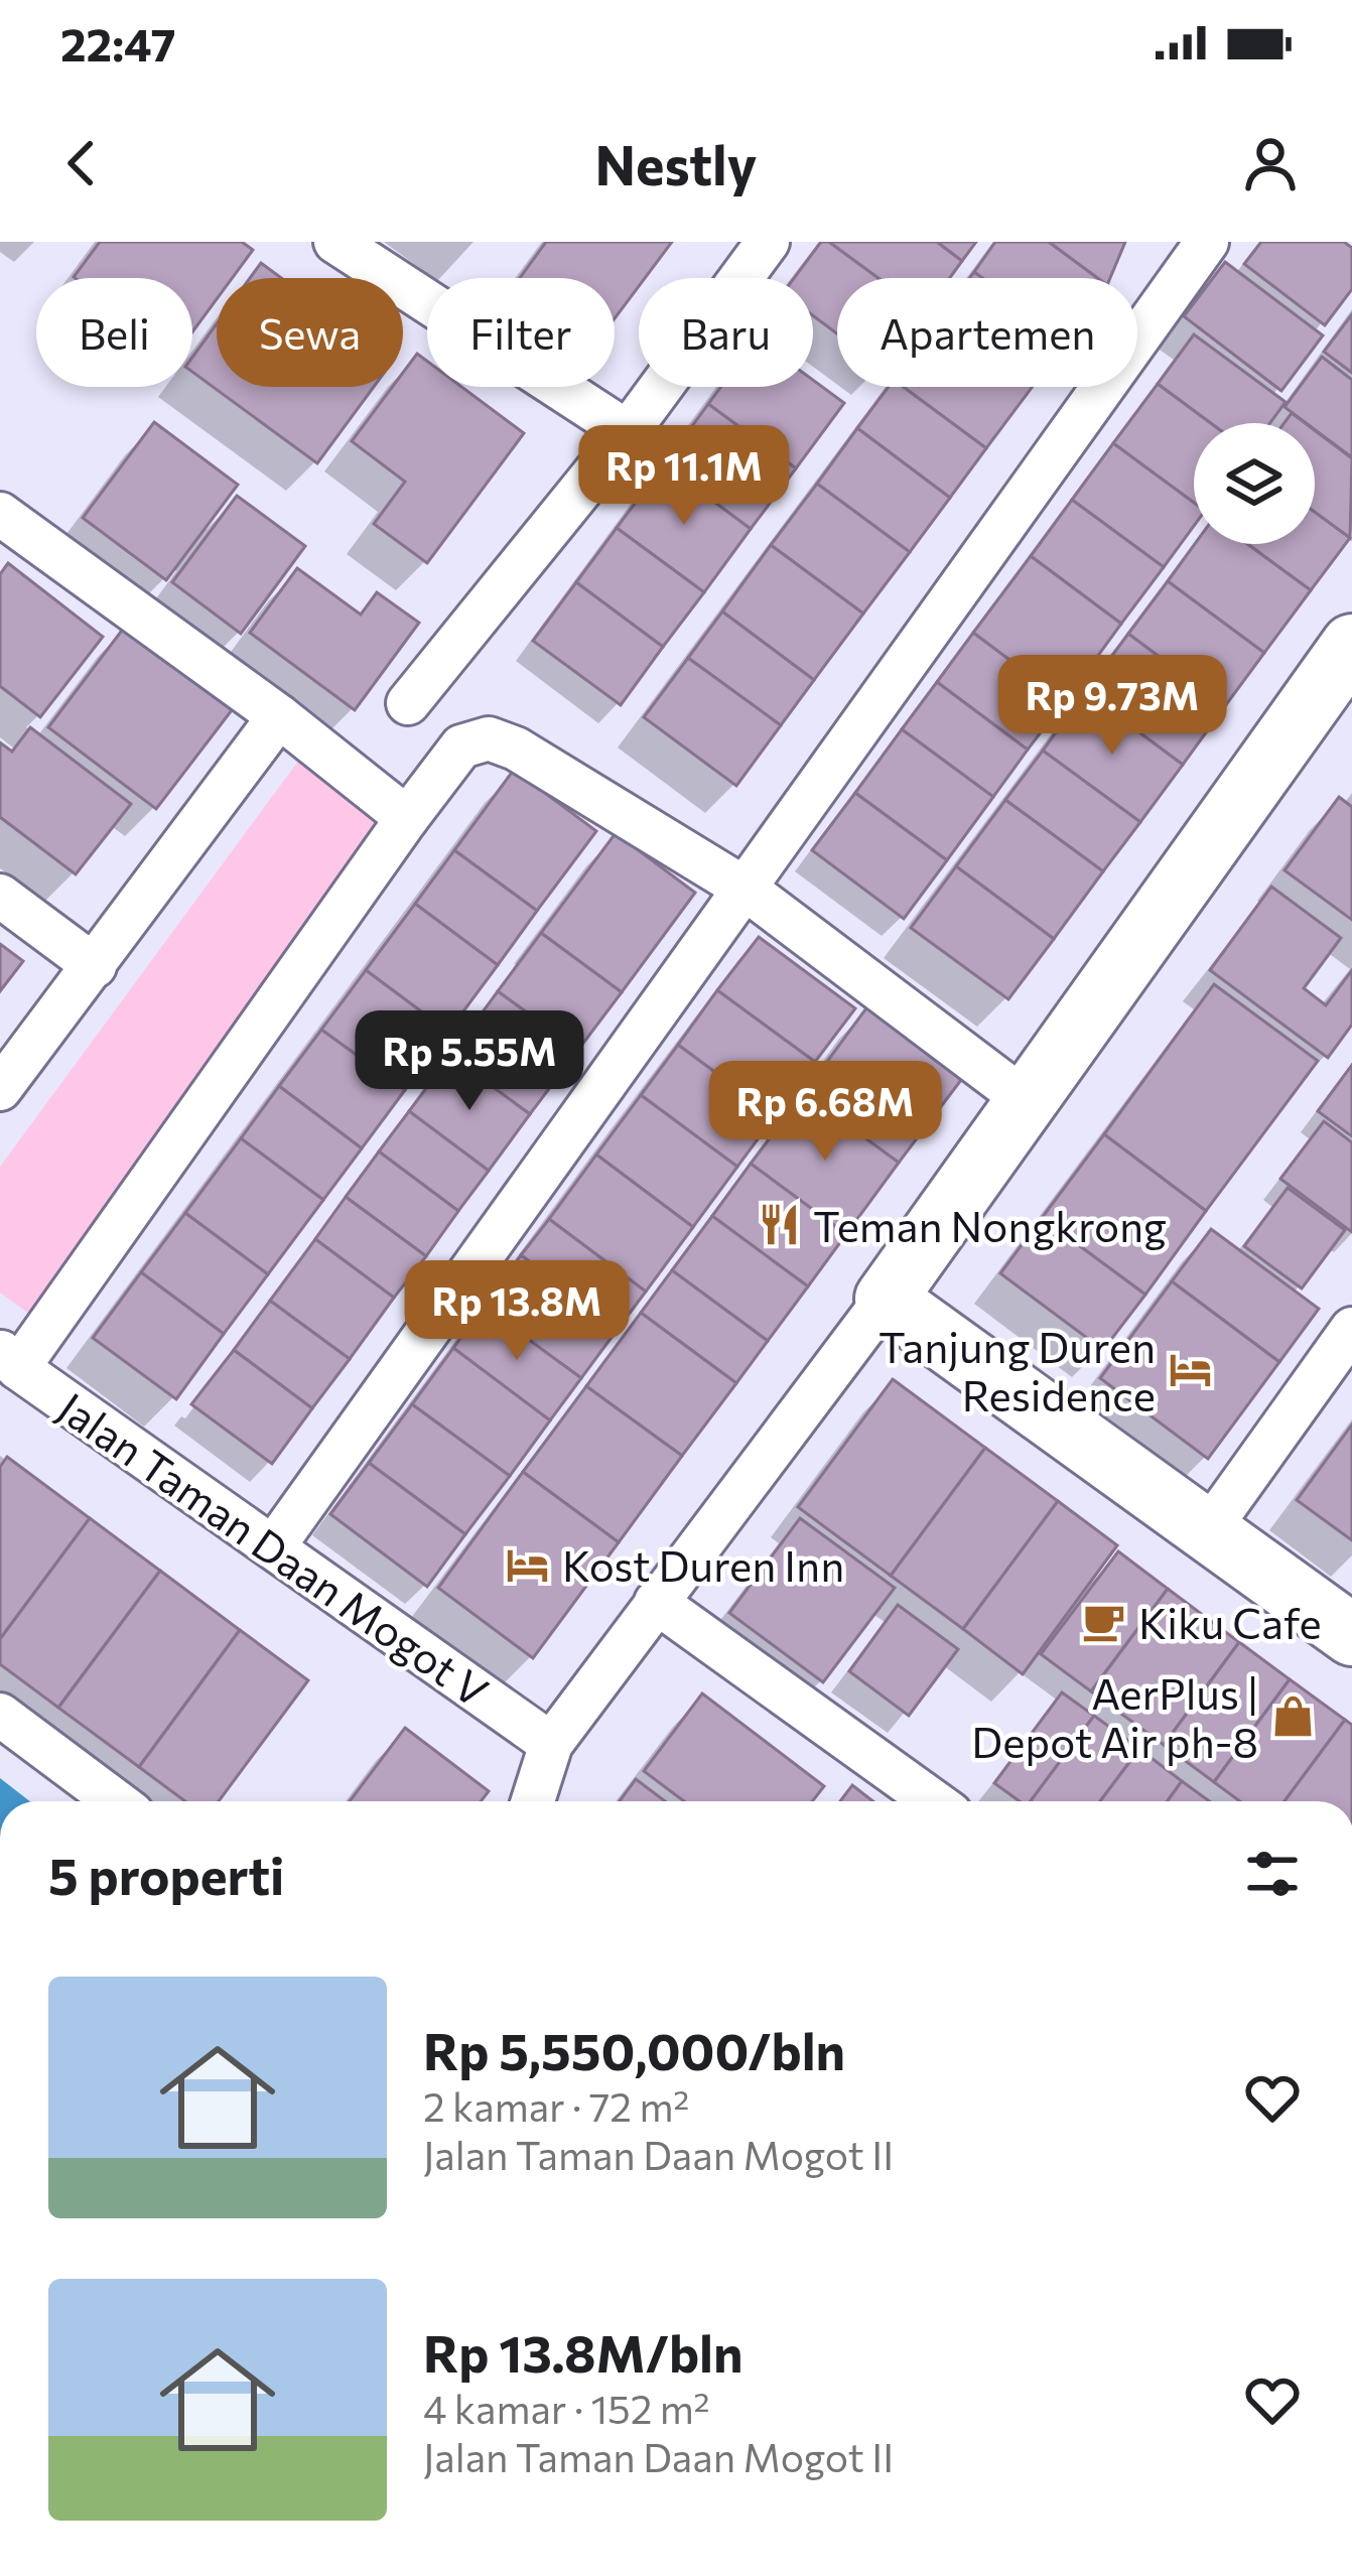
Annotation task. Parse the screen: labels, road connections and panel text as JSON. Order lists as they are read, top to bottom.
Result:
{
  "streets": {
    "street": ["Jalan Taman Daan Mogot V"]
  },
  "places": {
    "restaurant": ["Teman Nongkrong"],
    "hotel": ["Tanjung Duren Residence", "Kost Duren Inn"],
    "cafe": ["Kiku Cafe"],
    "shop": ["AerPlus | Depot Air ph-8"]
  },
  "page": {
    "status": "22:47",
    "header": "Nestly",
    "chip": [
      "Beli",
      "Sewa",
      "Filter",
      "Baru",
      "Apartemen"
    ],
    "price": [
      "Rp 11.1M",
      "Rp 9.73M",
      "Rp 5.55M",
      "Rp 6.68M",
      "Rp 13.8M"
    ],
    "heading": "5 properti",
    "list": [
      {
        "name": "Rp 5,550,000/bln",
        "note": "2 kamar · 72 m² · Jalan Taman Daan Mogot II"
      },
      {
        "name": "Rp 13.8M/bln",
        "note": "4 kamar · 152 m² · Jalan Taman Daan Mogot II"
      }
    ]
  }
}
